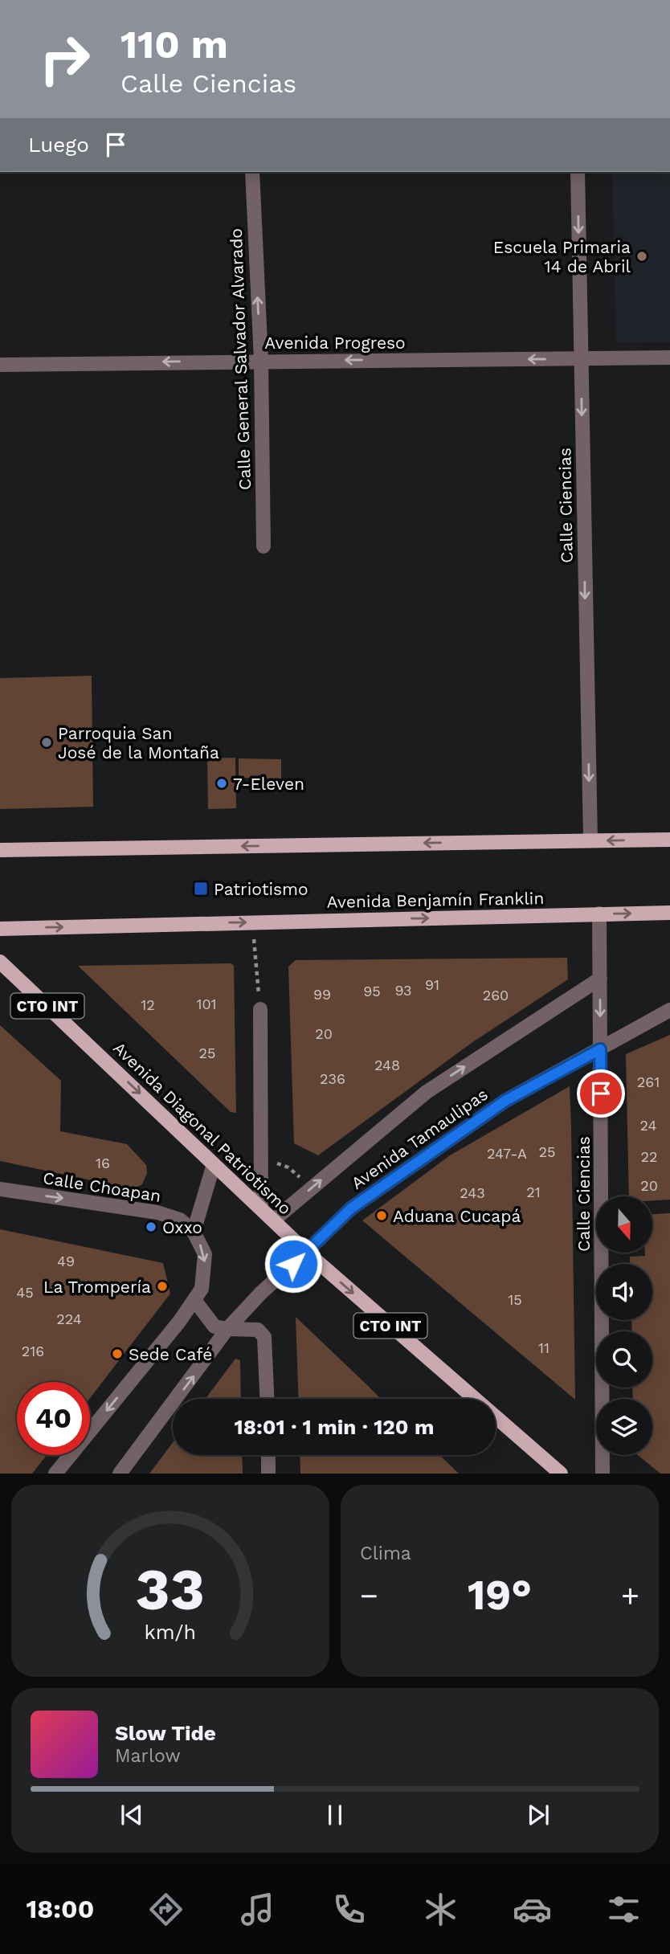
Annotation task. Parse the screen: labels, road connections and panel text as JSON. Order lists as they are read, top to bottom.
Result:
{
  "streets": {
    "main road": ["Avenida Benjamín Franklin", "CTO INT", "Avenida Diagonal Patriotismo"],
    "street": [
      "Avenida Progreso",
      "Calle General Salvador Alvarado",
      "Calle Ciencias",
      "Avenida Tamaulipas",
      "Calle Choapan"
    ]
  },
  "crossings": [
    ["Avenida Progreso", "Calle General Salvador Alvarado"],
    ["Avenida Progreso", "Calle Ciencias"],
    ["Calle Ciencias", "Avenida Benjamín Franklin"],
    ["Calle Ciencias", "Avenida Tamaulipas"],
    ["Avenida Diagonal Patriotismo", "Avenida Tamaulipas"]
  ],
  "one_way": [
    "Avenida Progreso",
    "Calle General Salvador Alvarado",
    "Calle Ciencias",
    "Avenida Diagonal Patriotismo",
    "Calle Choapan"
  ],
  "places": {
    "other": [
      "Escuela Primaria 14 de Abril",
      "Parroquia San José de la Montaña",
      "7-Eleven",
      "Aduana Cucapá",
      "Oxxo",
      "La Trompería",
      "Sede Café"
    ],
    "transit": ["Patriotismo"]
  },
  "house_numbers": [
    "91",
    "93",
    "95",
    "99",
    "260",
    "101",
    "12",
    "20",
    "25",
    "248",
    "236",
    "261",
    "24",
    "25",
    "247-A",
    "22",
    "16",
    "20",
    "21",
    "243",
    "49",
    "45",
    "15",
    "224",
    "11",
    "216"
  ],
  "north": "bottom",
  "page": {
    "turn": ["110 m", "Calle Ciencias"],
    "then": "Luego",
    "limit": "40",
    "trip": "18:01 · 1 min · 120 m",
    "tile": "Clima",
    "heat": ["−", "19°", "+"],
    "song": ["Slow Tide", "Marlow"],
    "tabs": "18:00",
    "gauge": ["33", "km/h"]
  }
}
